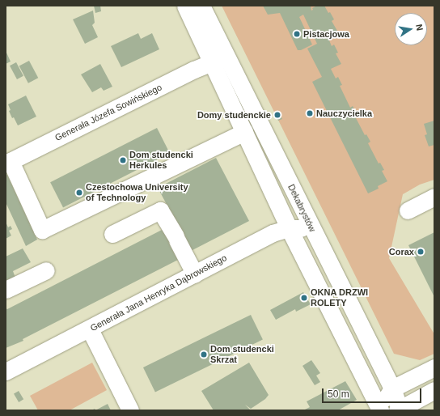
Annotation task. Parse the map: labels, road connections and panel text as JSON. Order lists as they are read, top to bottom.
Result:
{
  "streets": {
    "street": ["Generała Józefa Sowińskiego", "Dekabrystów", "Generała Jana Henryka Dąbrowskiego"]
  },
  "crossings": [
    ["Dekabrystów", "Generała Jana Henryka Dąbrowskiego"]
  ],
  "places": [
    "Pistacjowa",
    "Nauczycielka",
    "Domy studenckie",
    "Dom studencki Herkules",
    "Czestochowa University of Technology",
    "Corax",
    "OKNA DRZWI ROLETY",
    "Dom studencki Skrzat"
  ],
  "scale_bar": "50 m",
  "north": "right"
}
